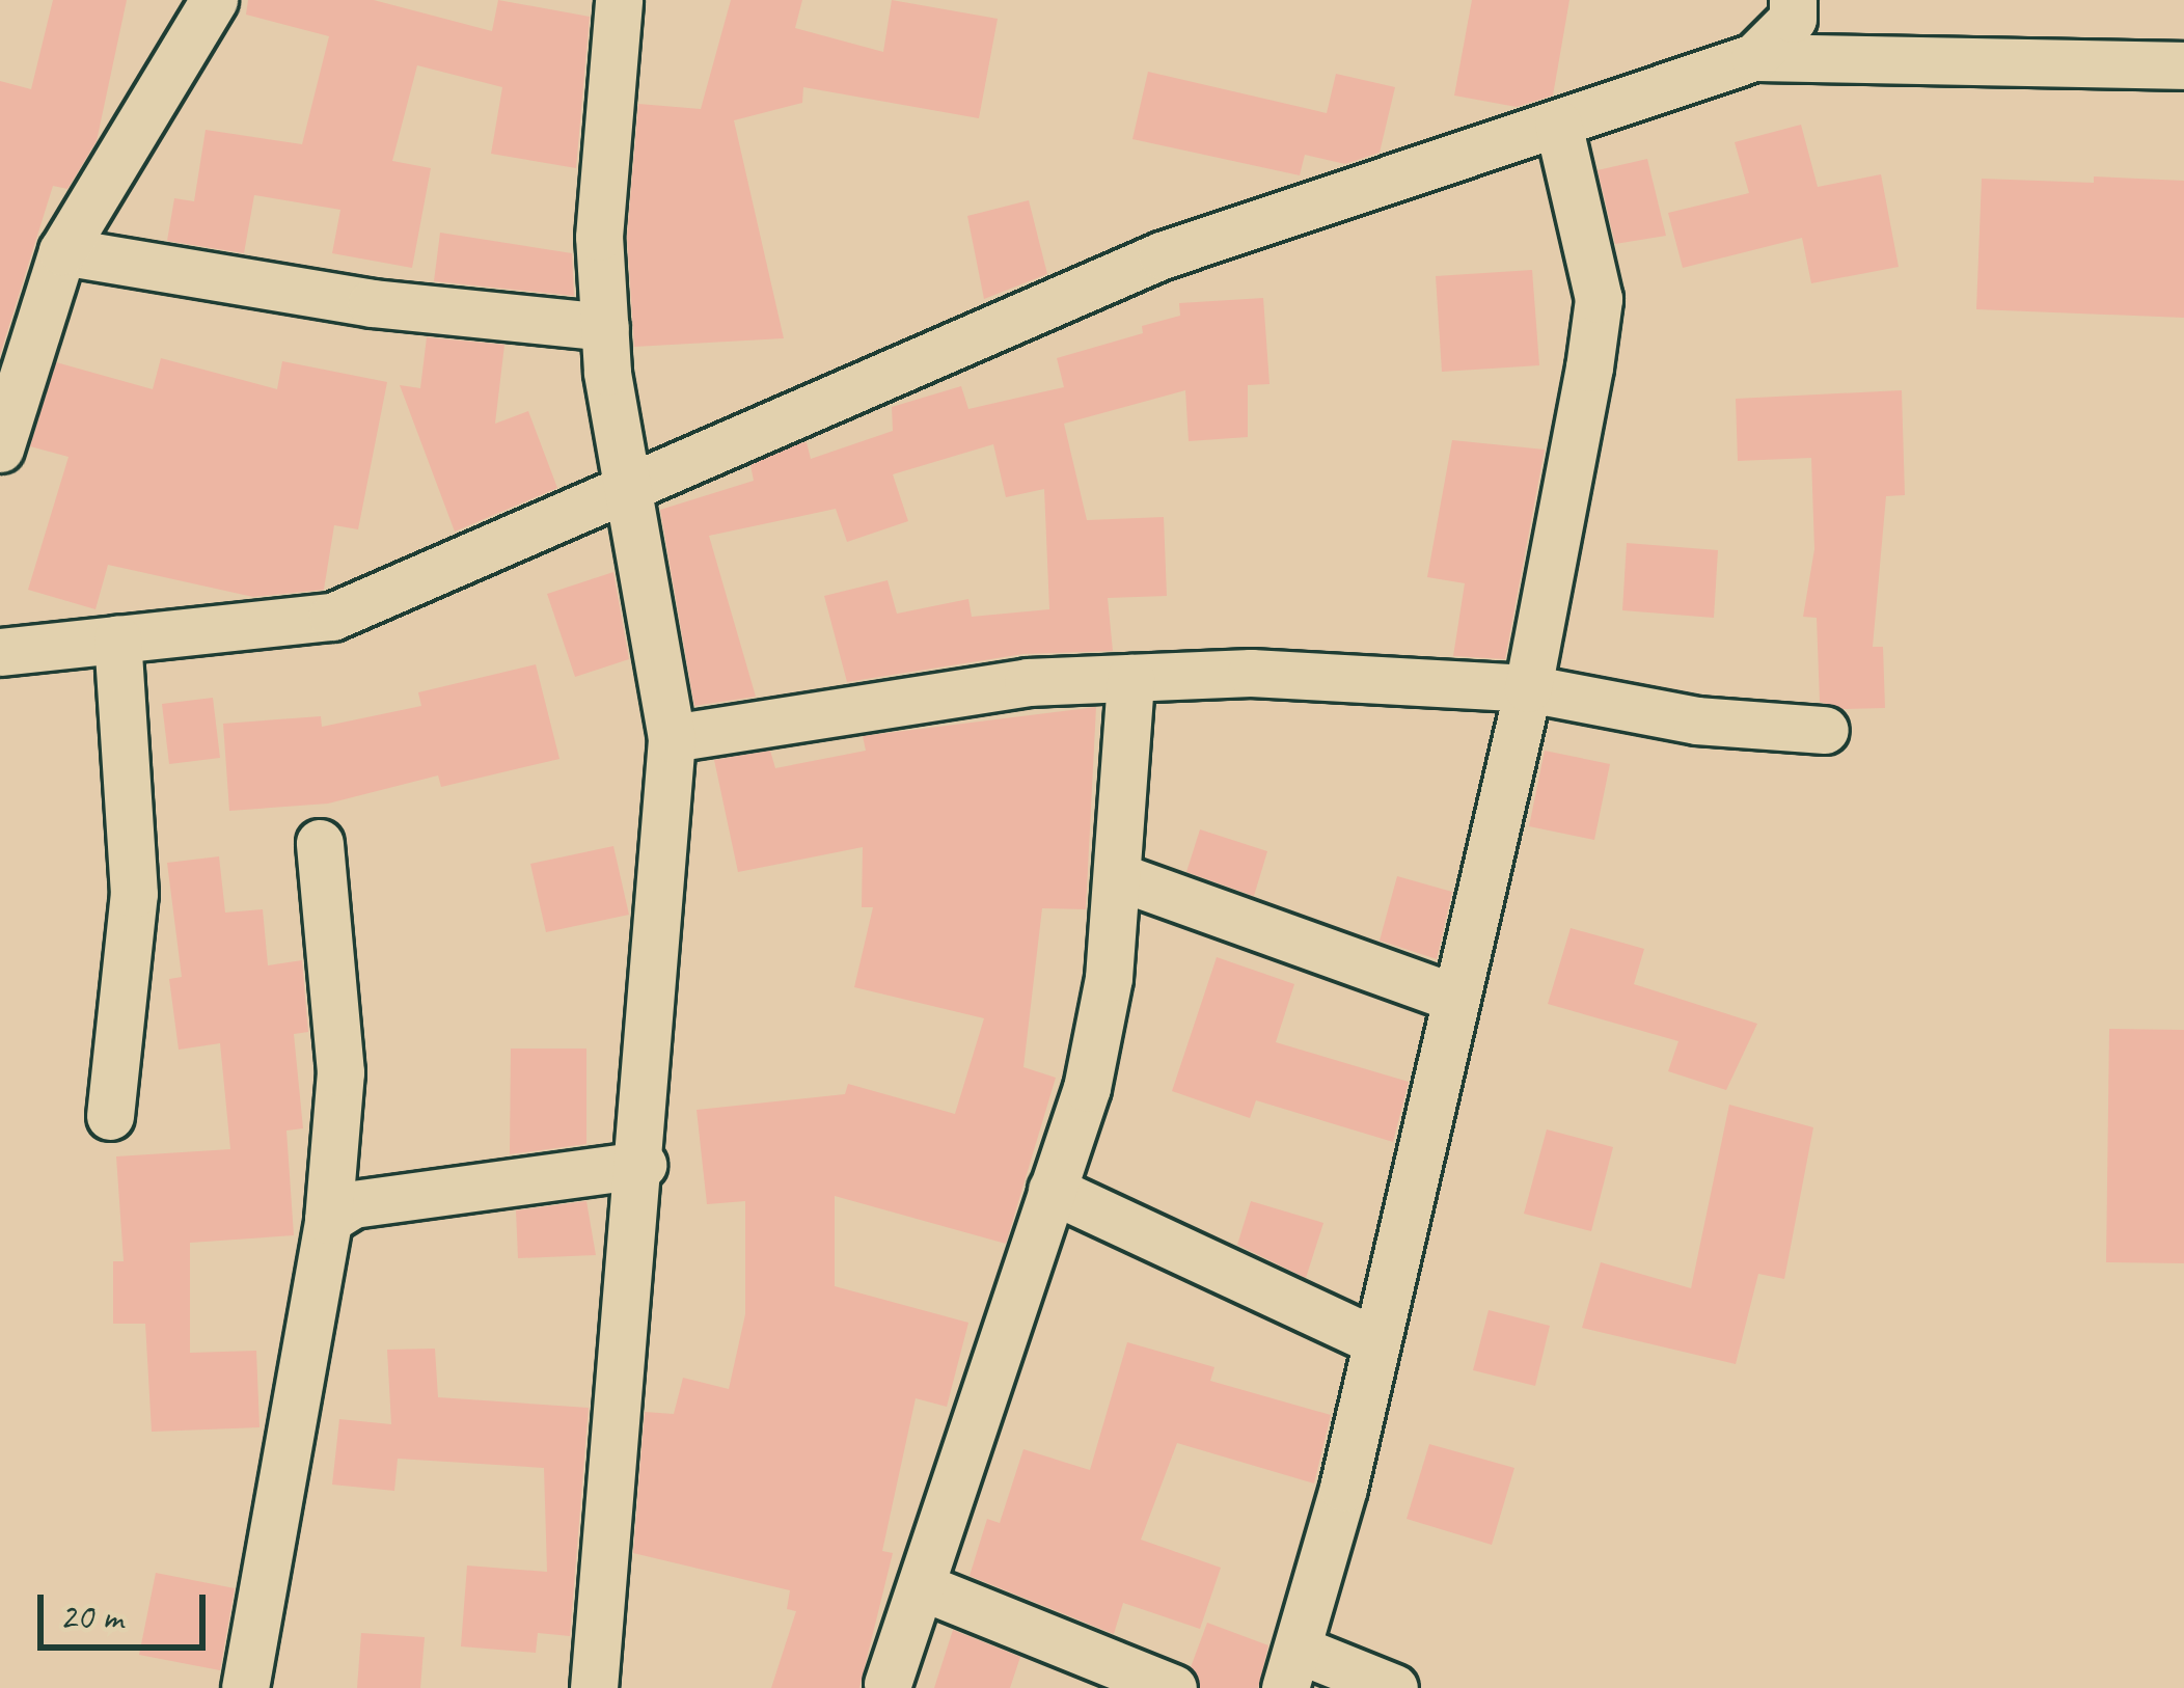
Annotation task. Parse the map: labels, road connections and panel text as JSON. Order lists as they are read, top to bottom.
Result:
{
  "scale_bar": "20 m"
}
